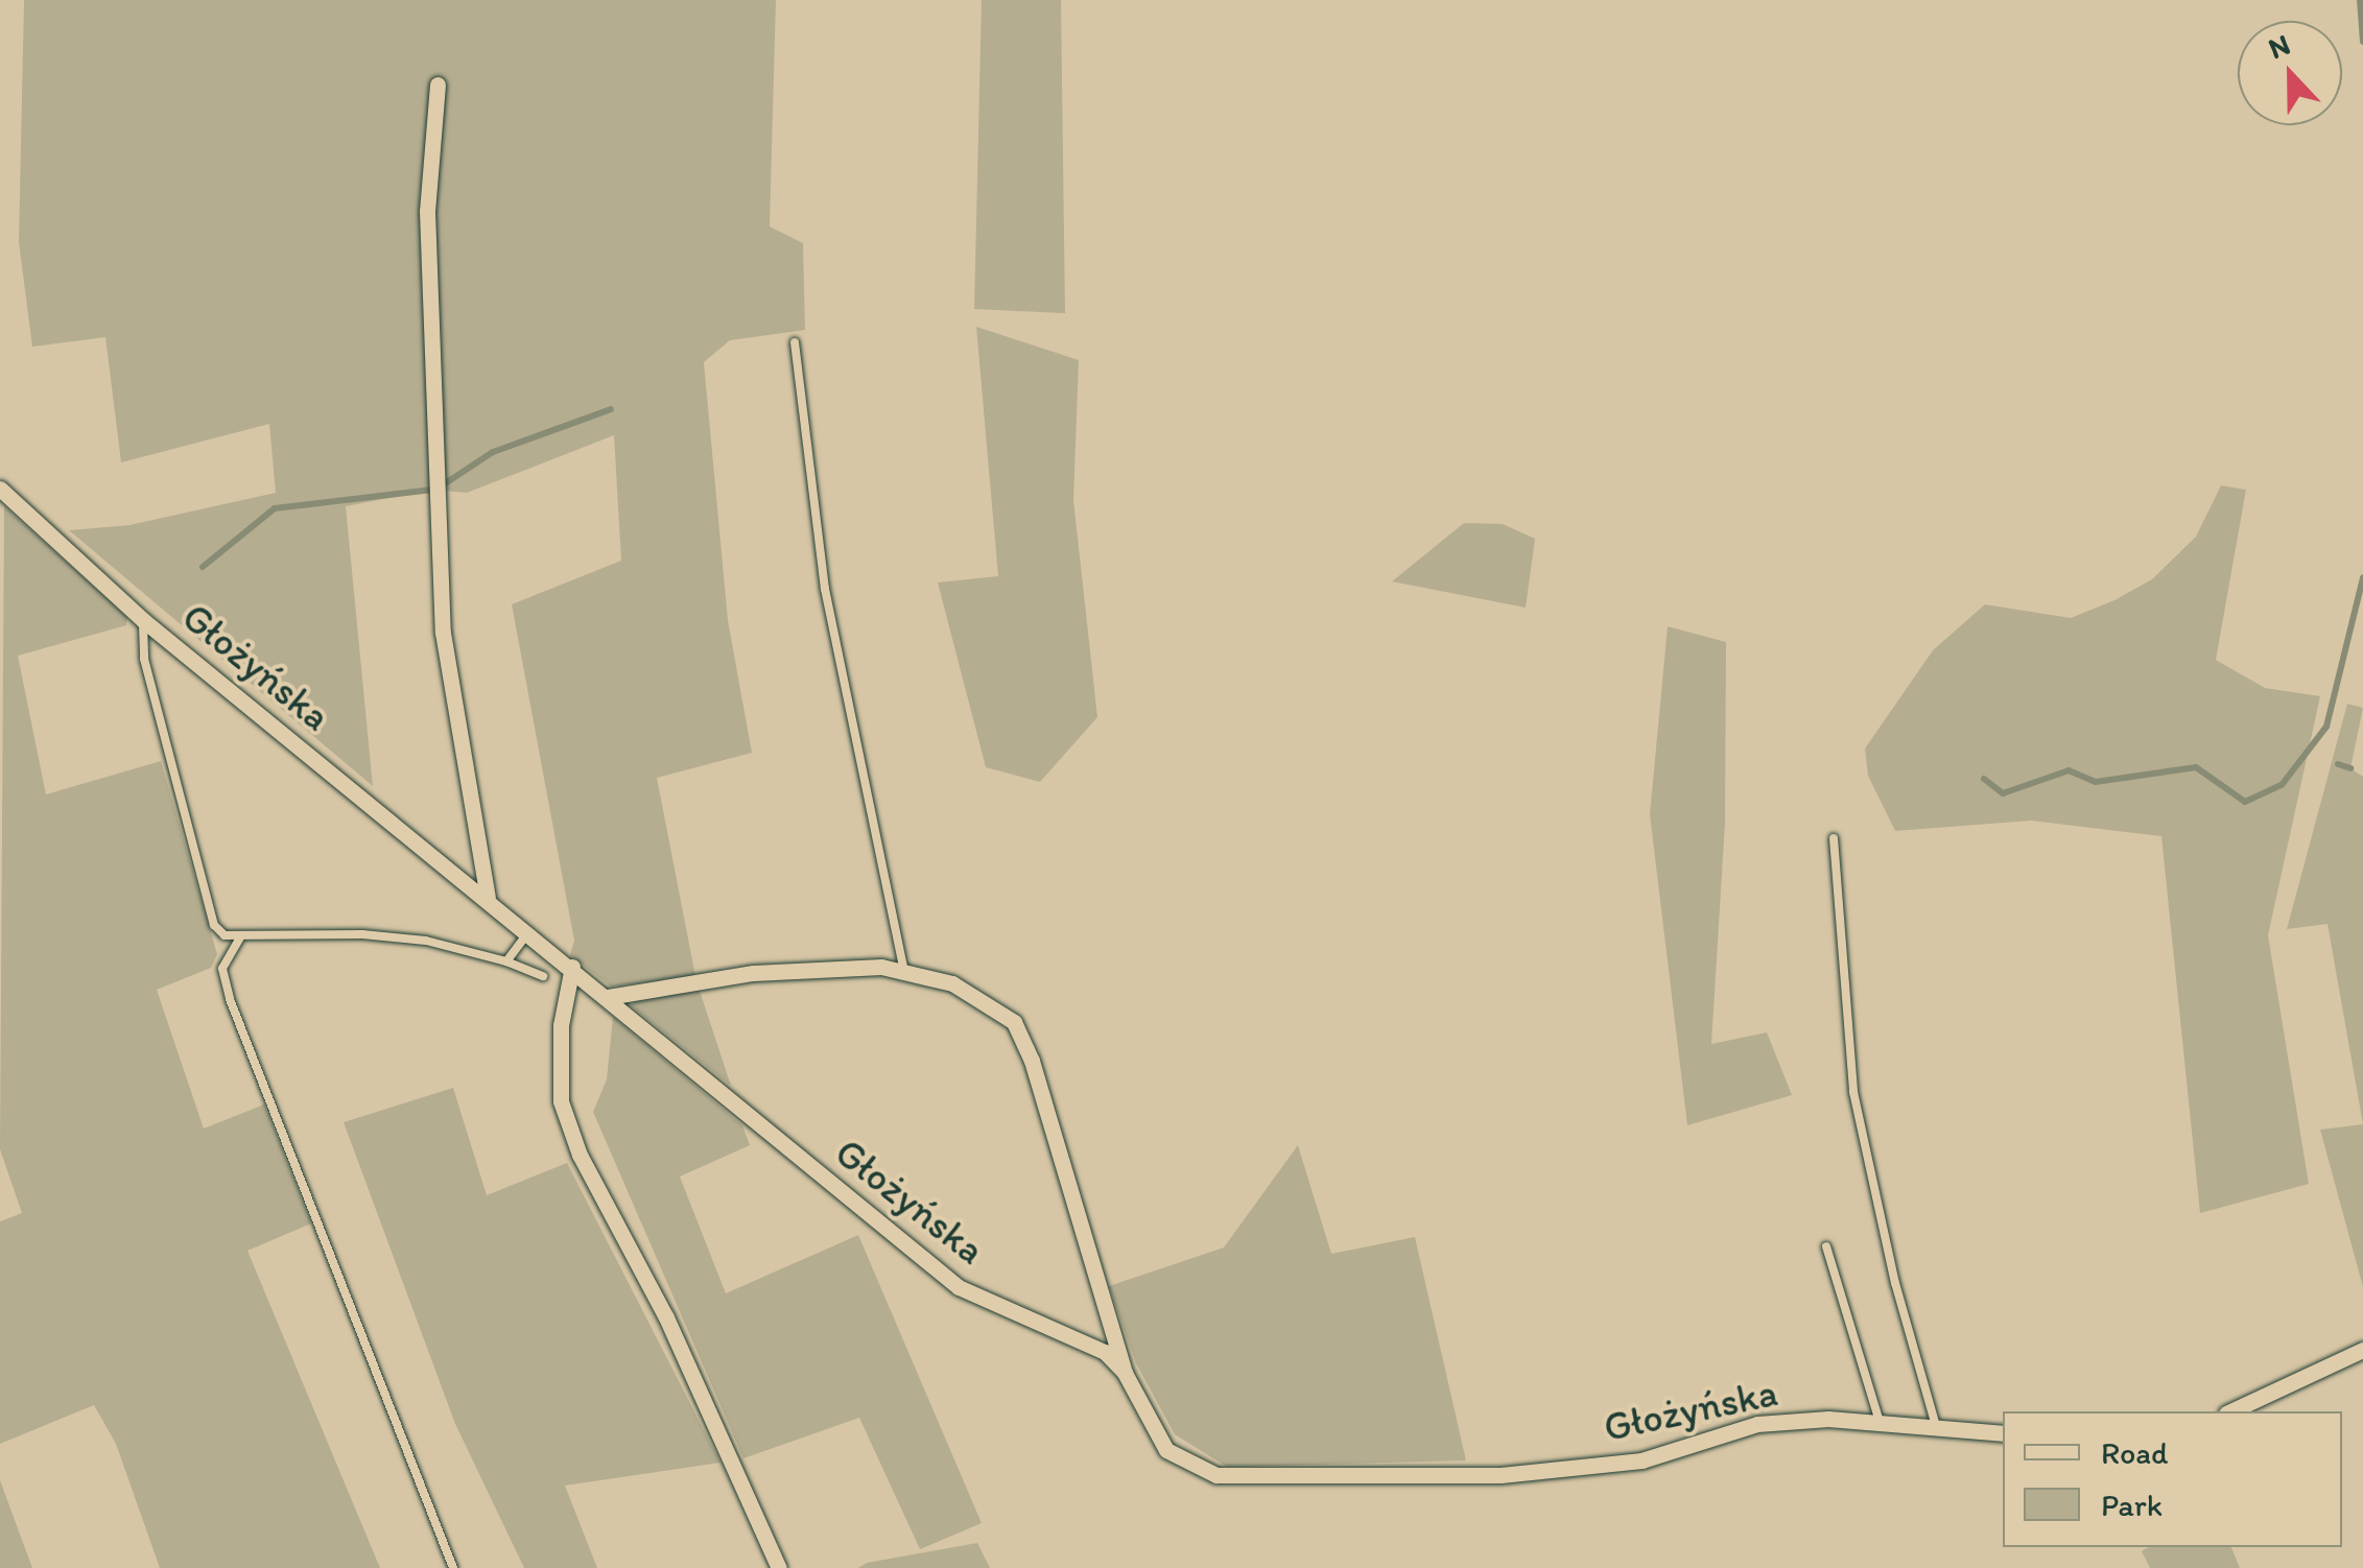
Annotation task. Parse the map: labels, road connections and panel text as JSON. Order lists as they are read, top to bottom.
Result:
{
  "streets": {
    "street": ["Głożyńska"]
  },
  "legend": ["Road", "Park"],
  "north": "top"
}
